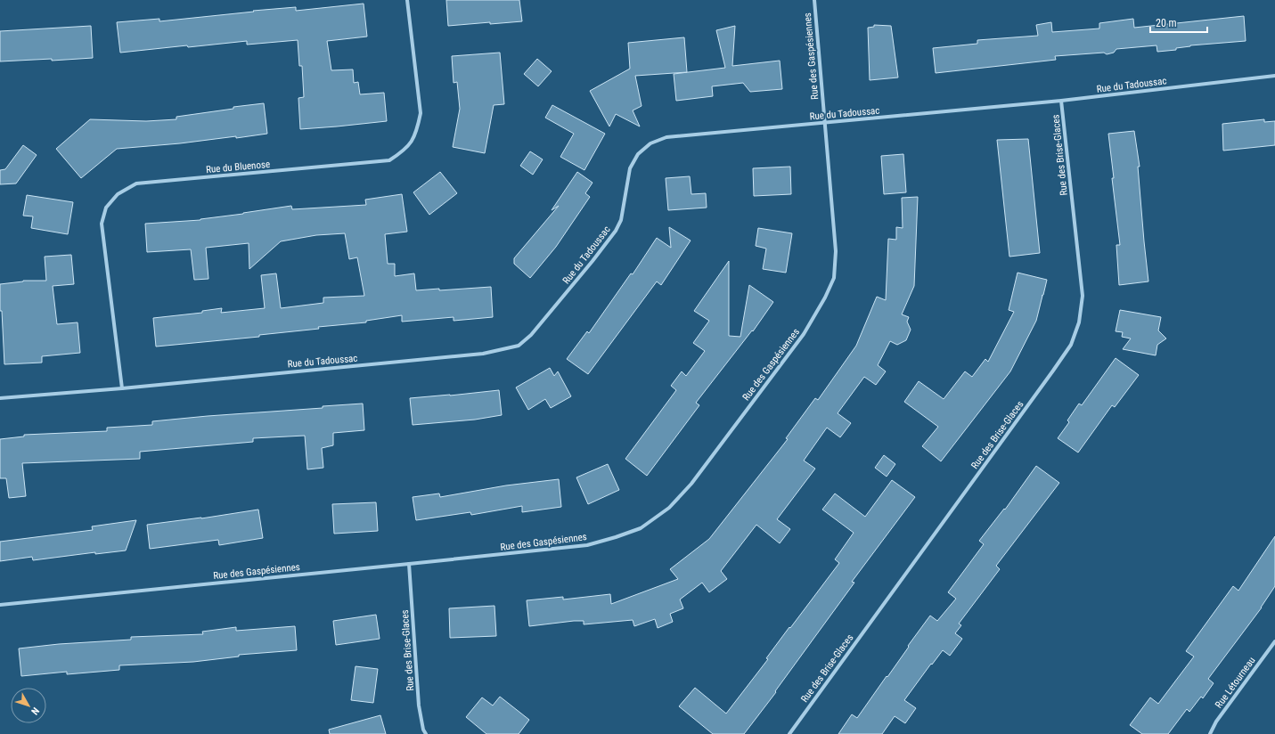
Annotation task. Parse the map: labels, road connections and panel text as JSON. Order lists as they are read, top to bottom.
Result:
{
  "streets": {
    "street": [
      "Rue des Gaspésiennes",
      "Rue du Tadoussac",
      "Rue des Brise-Glaces",
      "Rue du Bluenose",
      "Rue Létourneau"
    ]
  },
  "crossings": [
    ["Rue des Gaspésiennes", "Rue du Tadoussac"],
    ["Rue des Gaspésiennes", "Rue des Brise-Glaces"],
    ["Rue du Tadoussac", "Rue des Brise-Glaces"],
    ["Rue du Tadoussac", "Rue du Bluenose"]
  ],
  "scale_bar": "20 m",
  "north": "bottom right"
}
